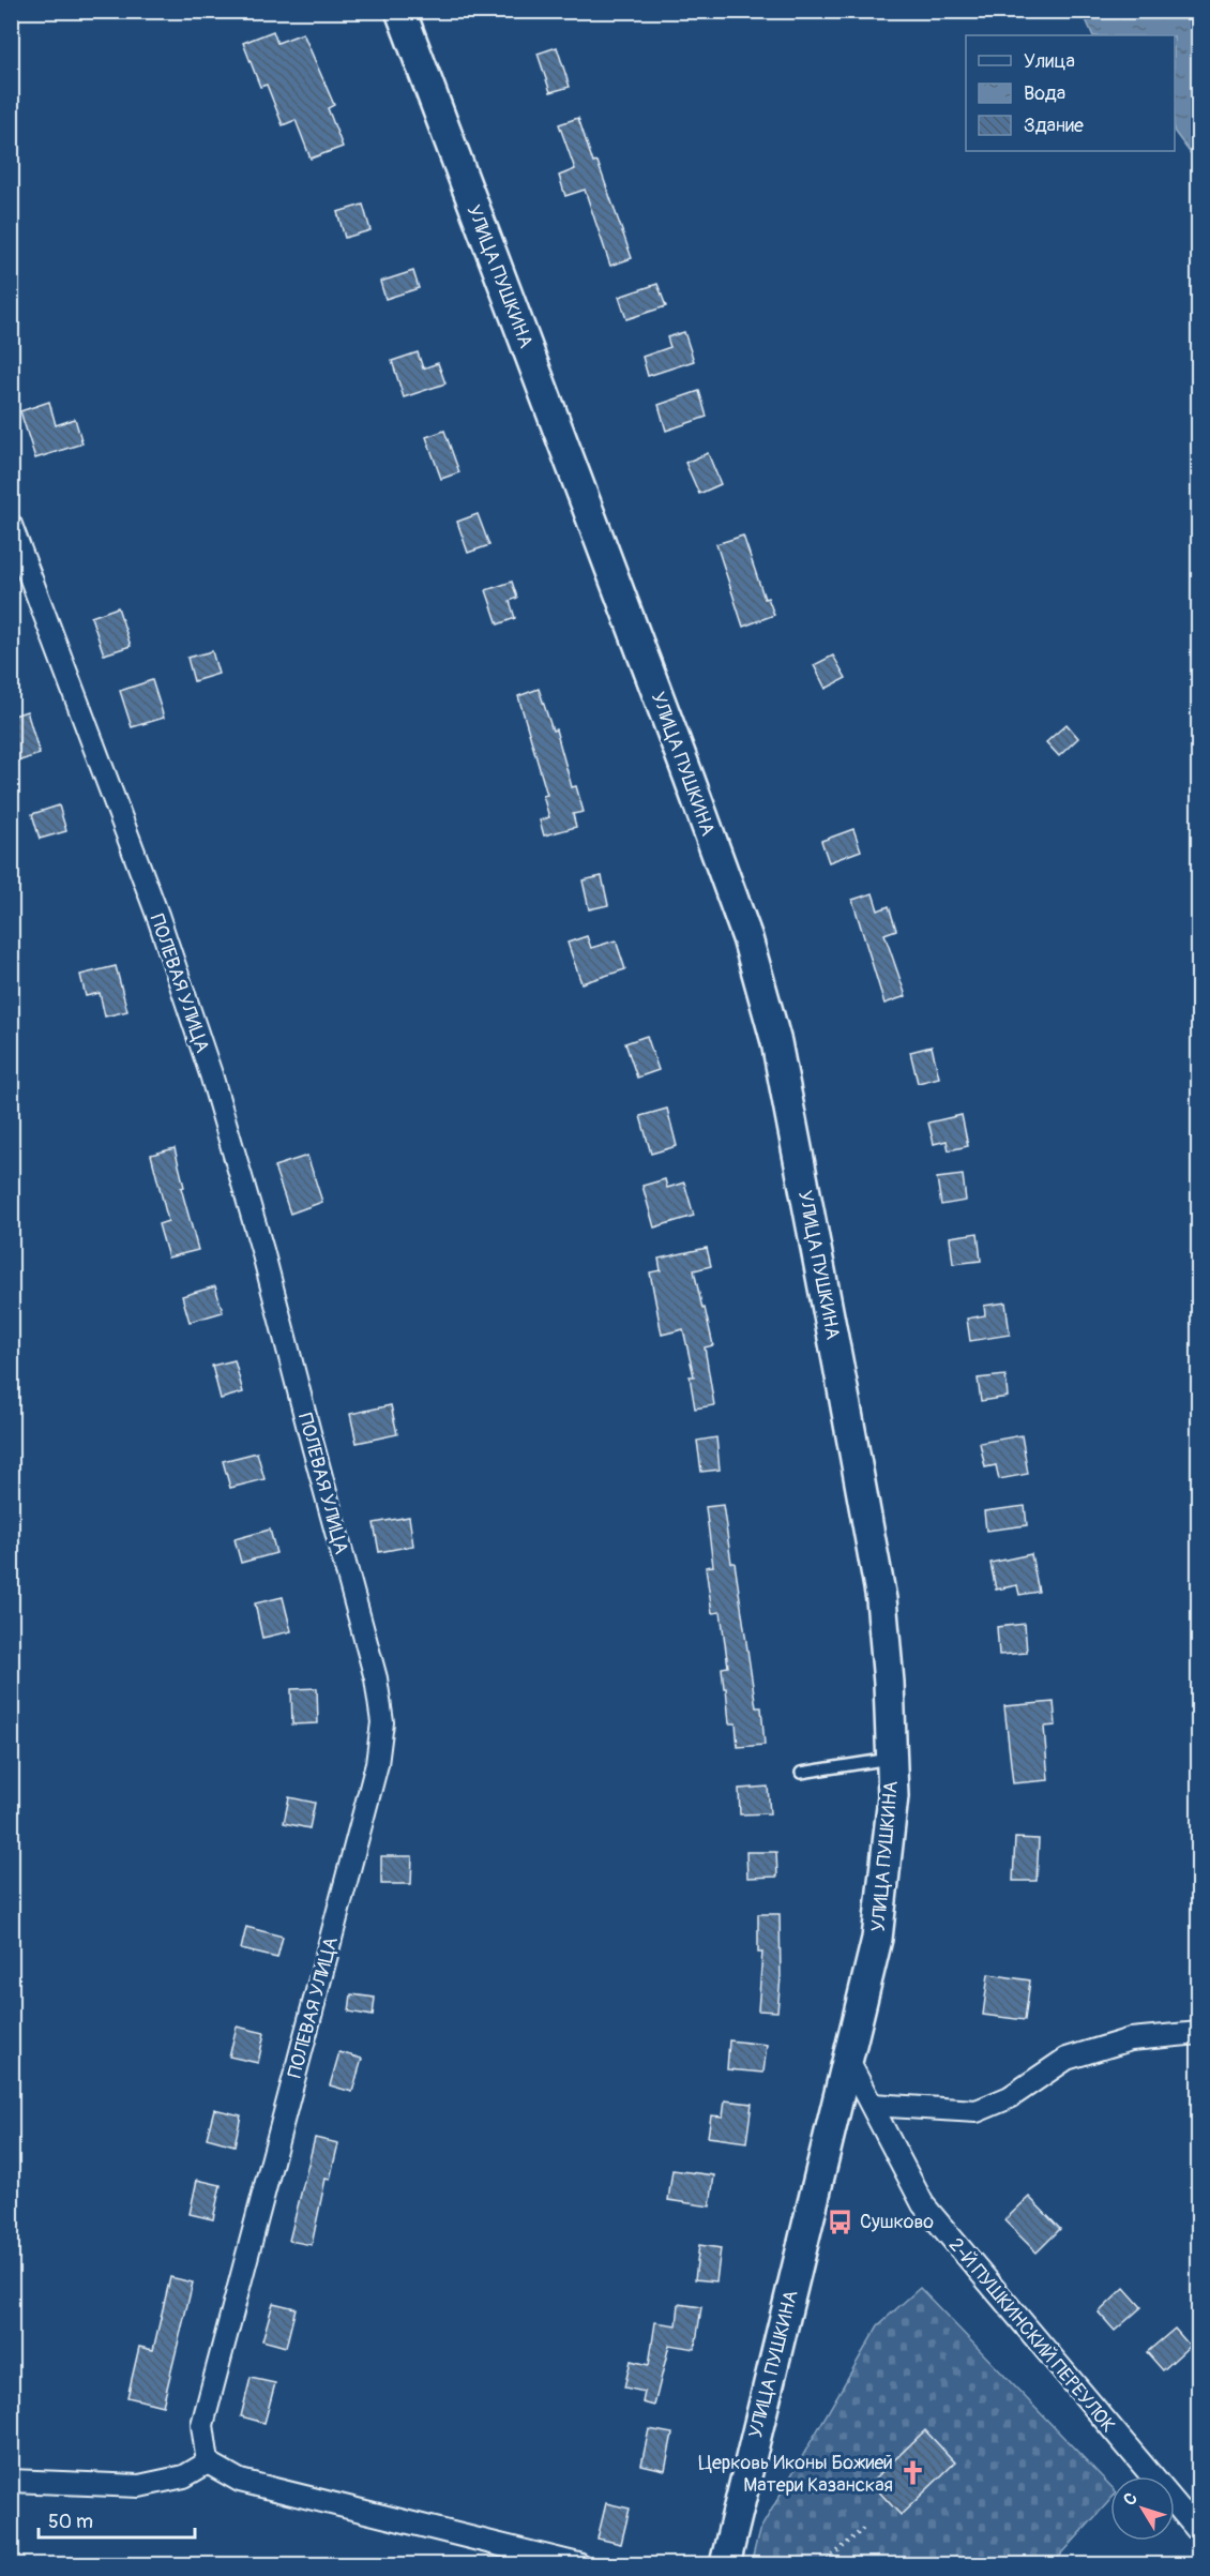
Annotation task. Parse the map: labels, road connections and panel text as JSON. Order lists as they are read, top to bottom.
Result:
{
  "streets": {
    "main road": ["УЛИЦА ПУШКИНА"],
    "street": ["ПОЛЕВАЯ УЛИЦА", "2-Й ПУШКИНСКИЙ ПЕРЕУЛОК"]
  },
  "crossings": [
    ["УЛИЦА ПУШКИНА", "2-Й ПУШКИНСКИЙ ПЕРЕУЛОК"]
  ],
  "places": {
    "bus stop": ["Сушково"],
    "church": ["Церковь Иконы Божией Матери Казанская"]
  },
  "legend": ["Улица", "Вода", "Здание"],
  "scale_bar": "50 m",
  "north": "top left"
}
